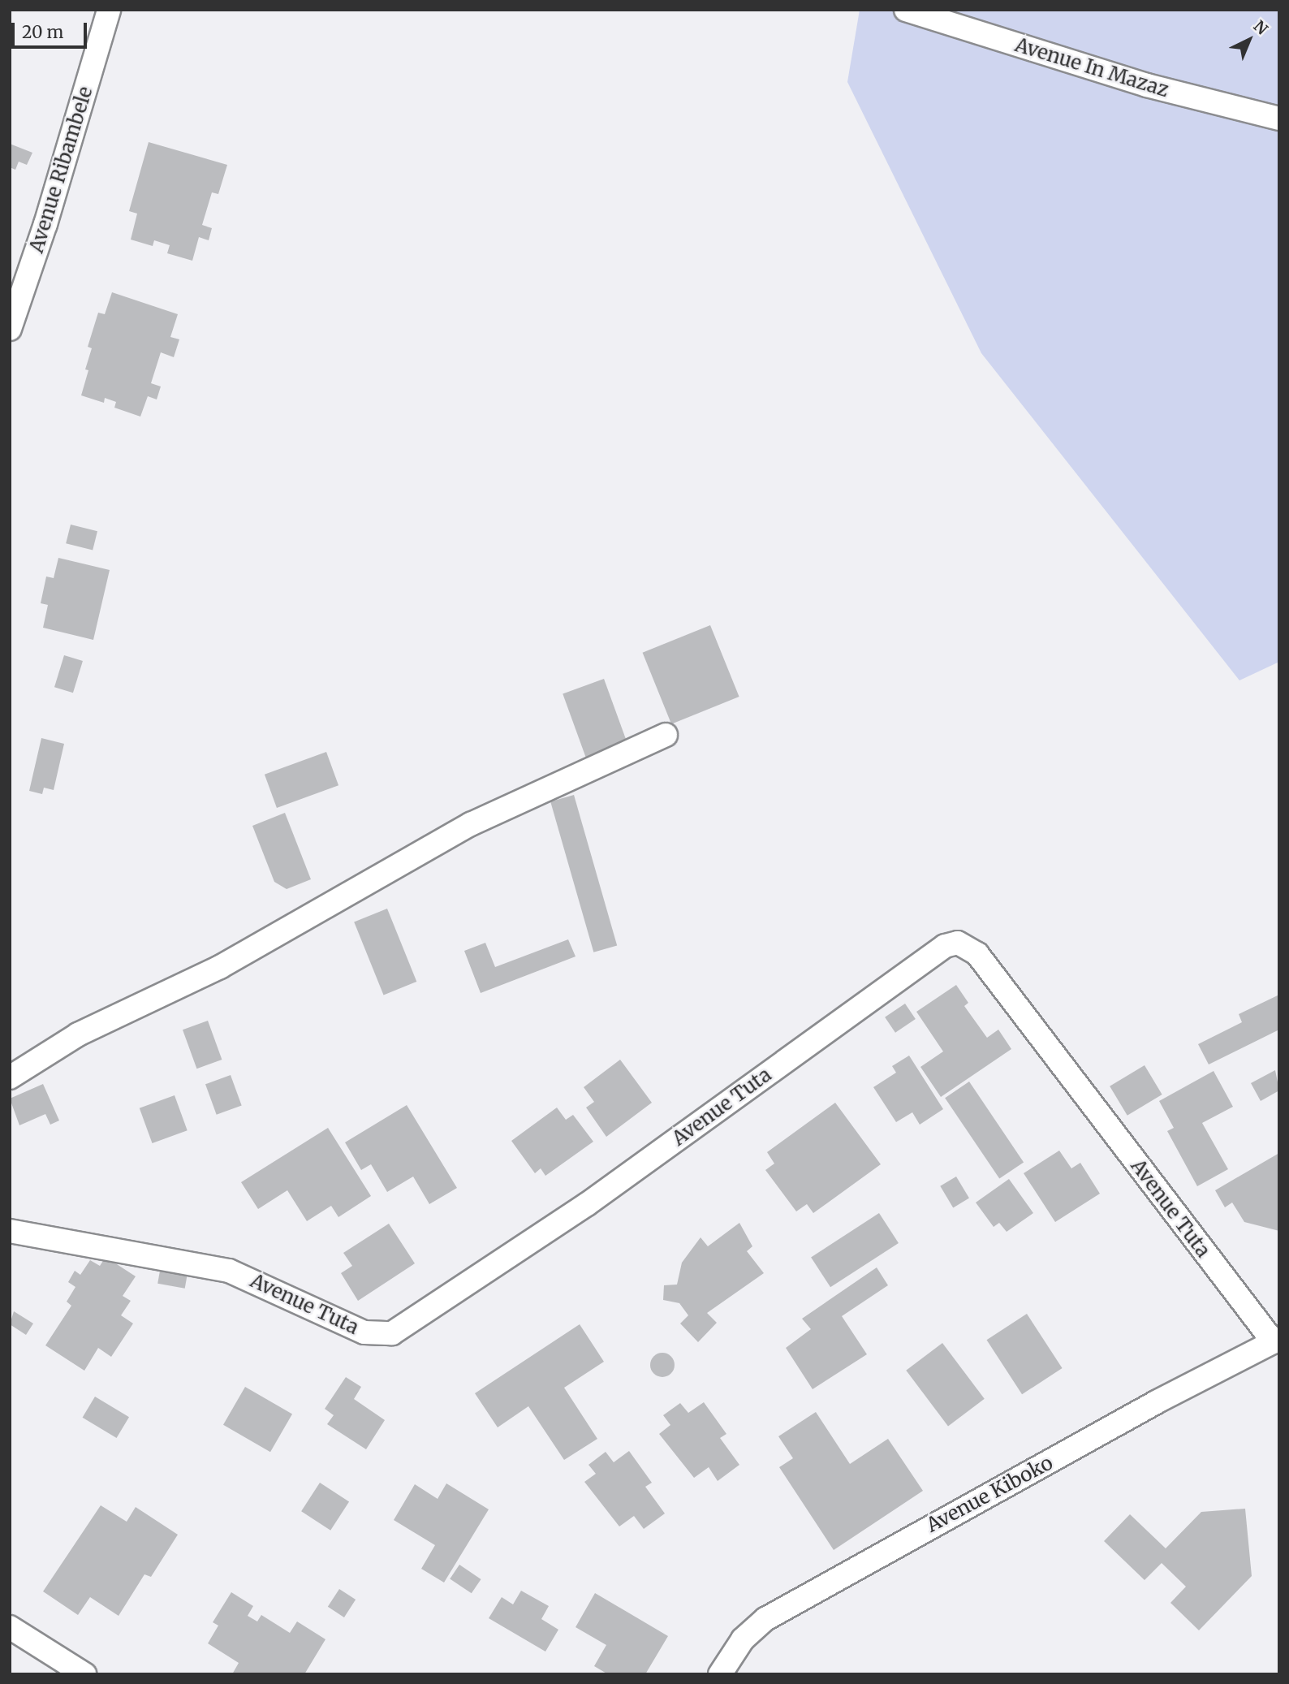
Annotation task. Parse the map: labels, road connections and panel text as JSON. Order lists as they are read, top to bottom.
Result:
{
  "streets": {
    "street": [
      "Avenue In Mazaz",
      "Avenue Ribambele",
      "Avenue Tuta",
      "Avenue Kiboko"
    ]
  },
  "crossings": [
    ["Avenue Tuta", "Avenue Kiboko"]
  ],
  "scale_bar": "20 m",
  "north": "top right"
}
